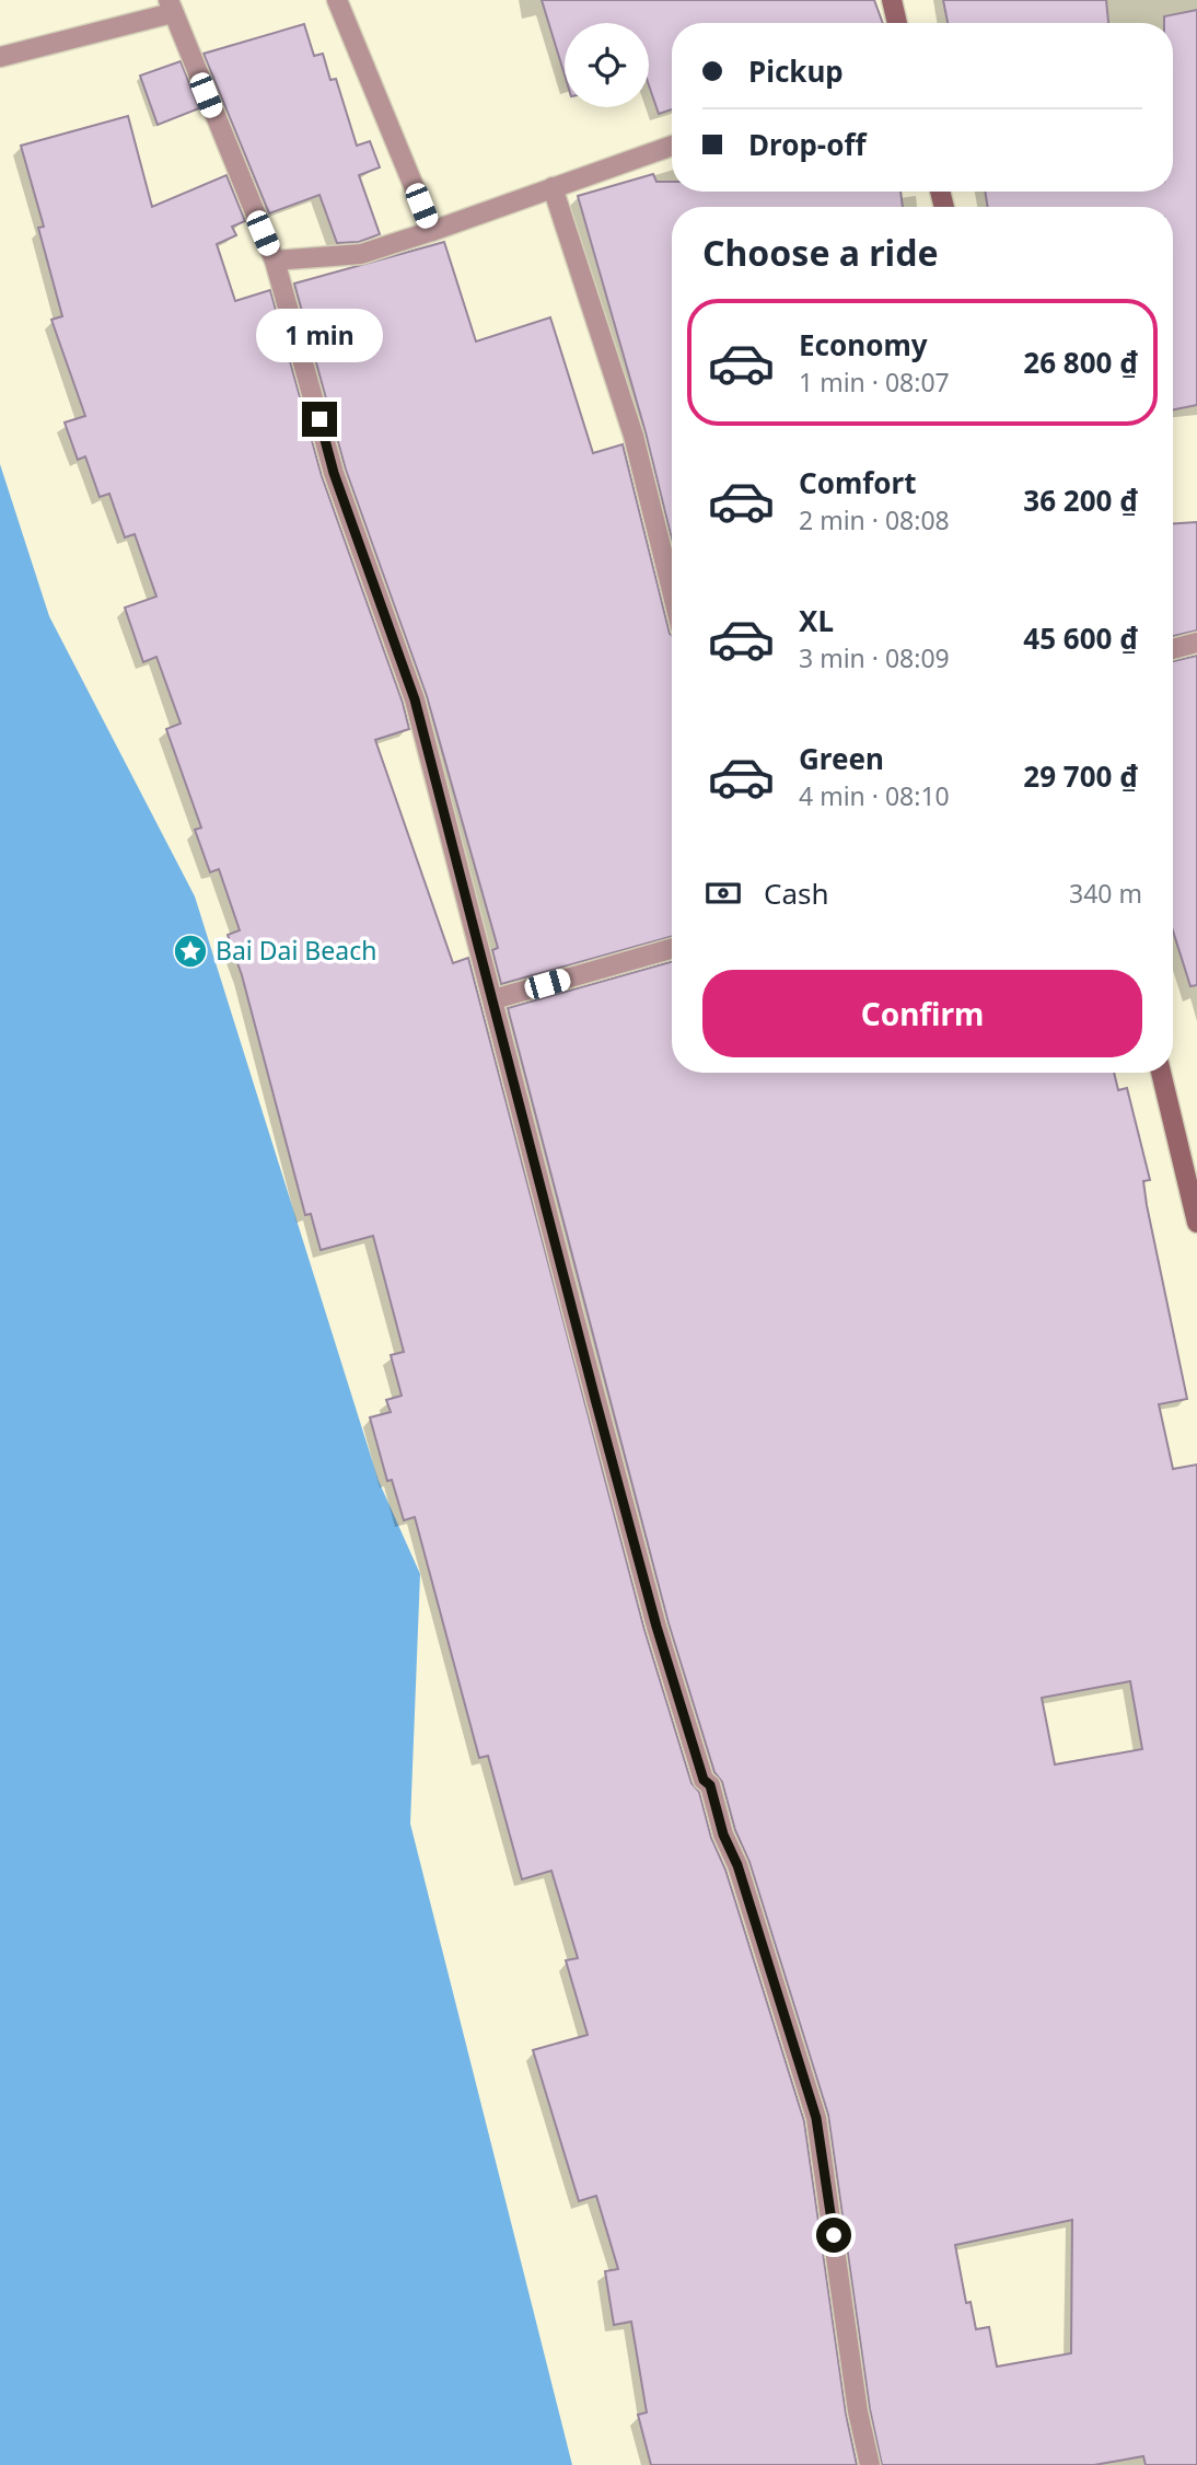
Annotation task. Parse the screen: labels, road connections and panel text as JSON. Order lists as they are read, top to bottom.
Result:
{
  "places": {
    "place": ["Bai Dai Beach"]
  },
  "page": {
    "banner": ["Pickup", "Drop-off"],
    "heading": "Choose a ride",
    "list": [
      {
        "name": "Economy",
        "note": "1 min · 08:07",
        "value": "26 800 ₫"
      },
      {
        "name": "Comfort",
        "note": "2 min · 08:08",
        "value": "36 200 ₫"
      },
      {
        "name": "XL",
        "note": "3 min · 08:09",
        "value": "45 600 ₫"
      },
      {
        "name": "Green",
        "note": "4 min · 08:10",
        "value": "29 700 ₫"
      }
    ],
    "bubble": "1 min",
    "pay": ["Cash", "340 m"],
    "buttons": "Confirm"
  }
}
